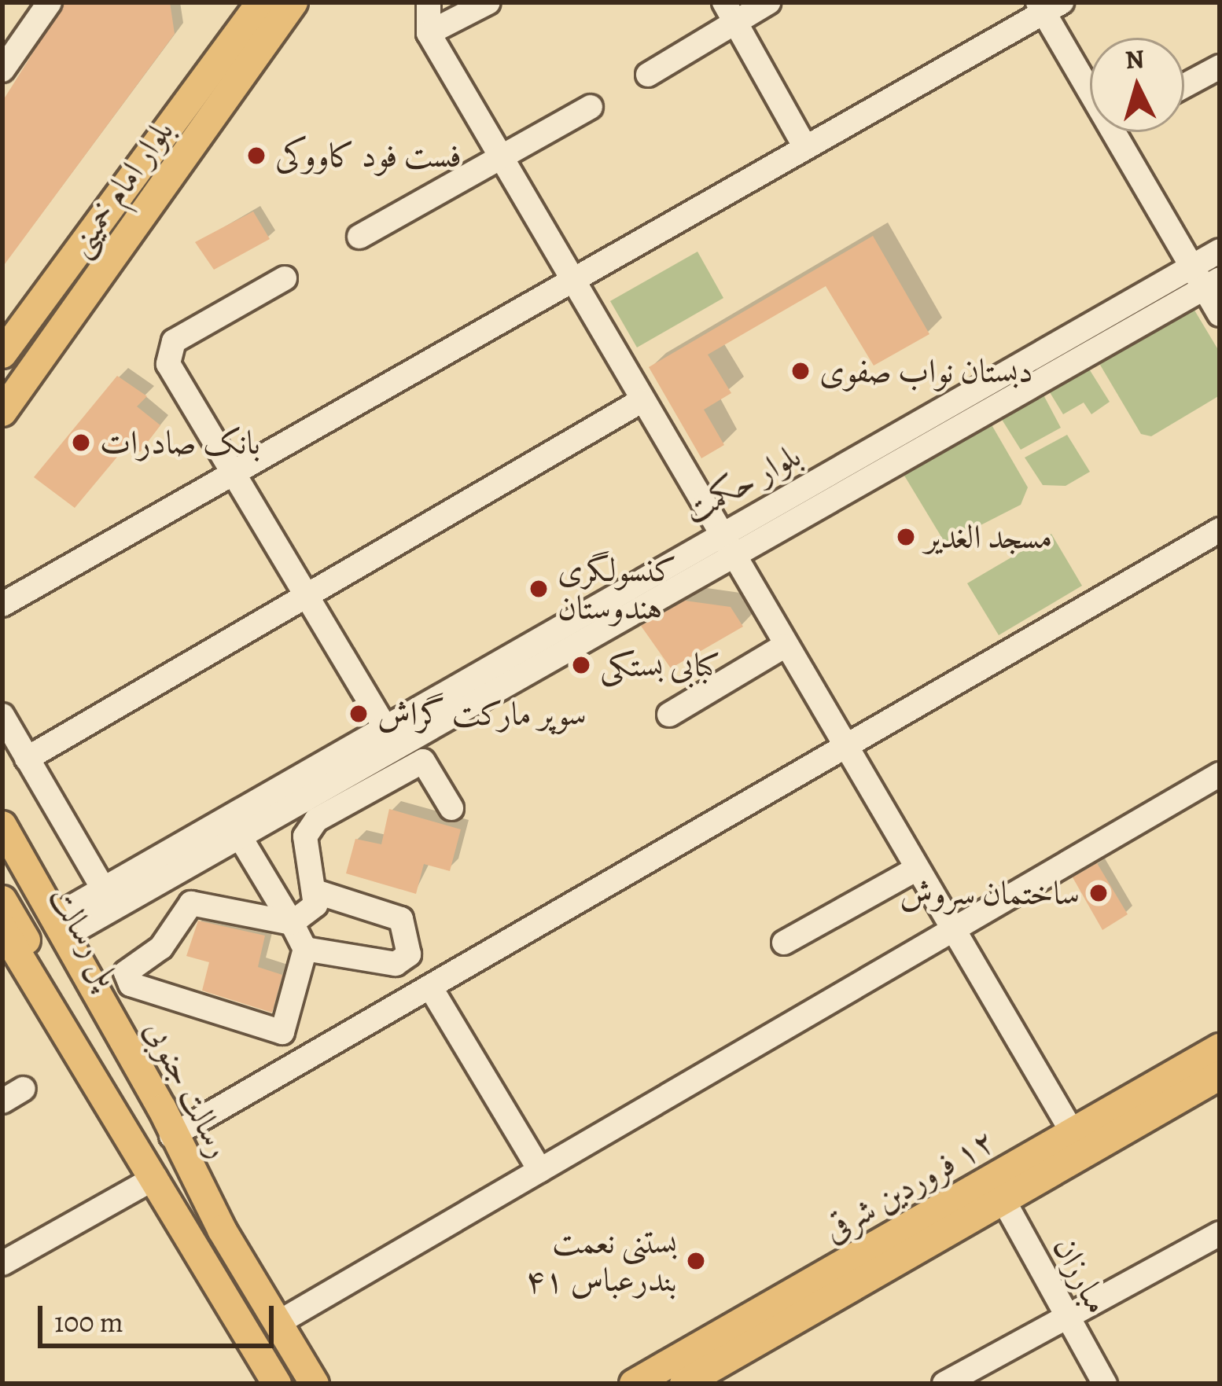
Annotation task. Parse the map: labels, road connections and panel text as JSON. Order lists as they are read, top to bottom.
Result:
{
  "streets": {
    "main road": [
      "بلوار امام خمینی",
      "پل رسالت",
      "رسالت جنوبی",
      "١٢ فروردین شرقی"
    ],
    "street": ["بلوار حکمت", "مبارزان"]
  },
  "crossings": [
    ["بلوار حکمت", "رسالت جنوبی"],
    ["پل رسالت", "رسالت جنوبی"],
    ["١٢ فروردین شرقی", "مبارزان"]
  ],
  "places": [
    "فست فود کاووکی",
    "دبستان نواب صفوی",
    "بانک صادرات",
    "مسجد الغدیر",
    "کنسولگری هندوستان",
    "کبابی بستکی",
    "سوپر مارکت گراش",
    "ساختمان سروش",
    "بستنی نعمت بندرعباس ۴۱"
  ],
  "scale_bar": "100 m",
  "north": "top"
}
